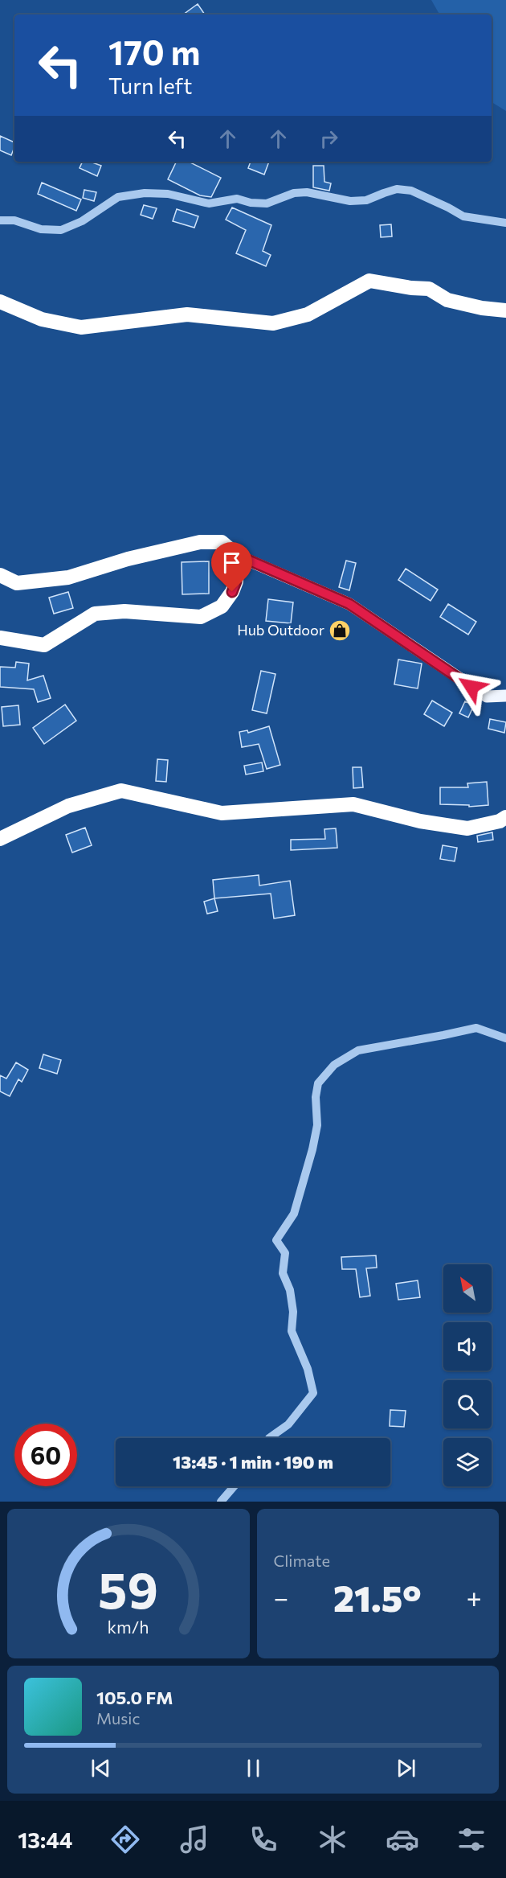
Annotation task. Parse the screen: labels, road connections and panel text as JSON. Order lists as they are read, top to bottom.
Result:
{
  "places": {
    "shop": ["Hub Outdoor"]
  },
  "north": "top left",
  "page": {
    "turn": ["170 m", "Turn left"],
    "limit": "60",
    "trip": "13:45 · 1 min · 190 m",
    "tile": "Climate",
    "heat": ["−", "21.5°", "+"],
    "song": ["105.0 FM", "Music"],
    "tabs": "13:44",
    "gauge": ["59", "km/h"]
  }
}
